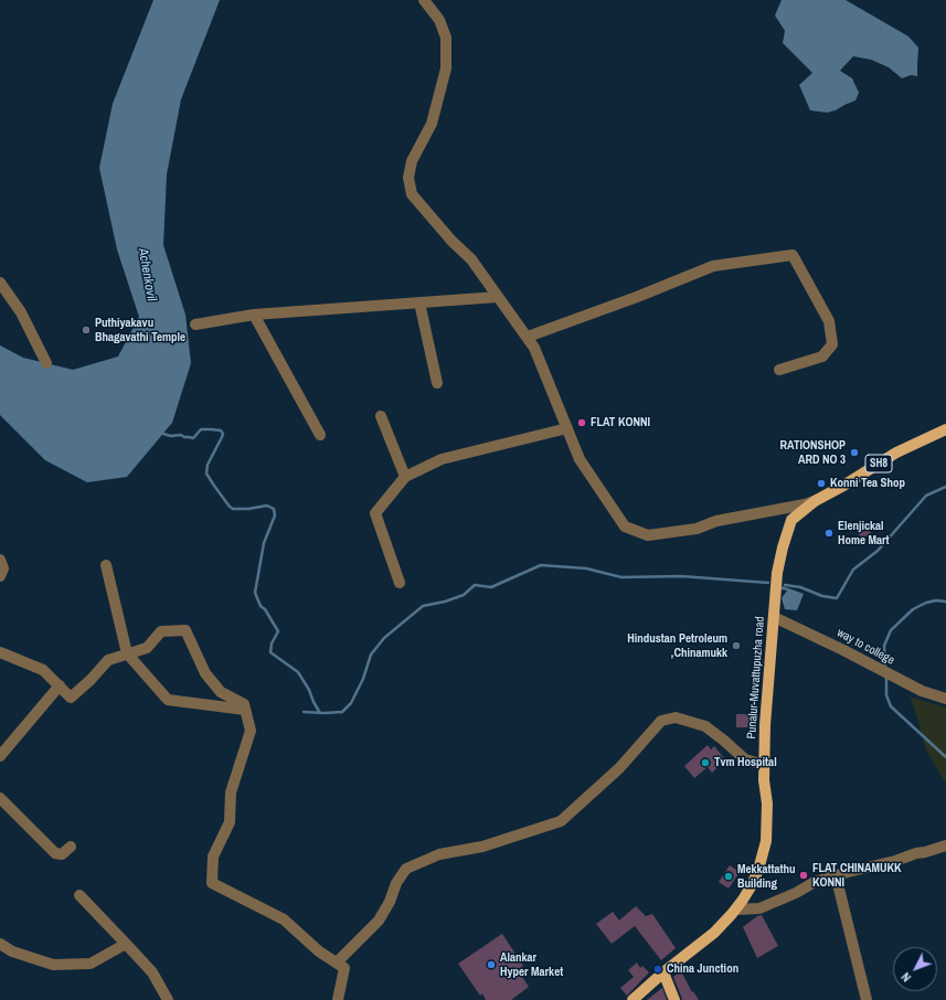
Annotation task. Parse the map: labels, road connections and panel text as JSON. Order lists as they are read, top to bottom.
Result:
{
  "streets": {
    "main road": ["SH8", "Punalur-Muvattupuzha road"],
    "street": ["way to college"]
  },
  "crossings": [
    ["SH8", "Punalur-Muvattupuzha road"],
    ["way to college", "Punalur-Muvattupuzha road"]
  ],
  "water": ["Achenkovil"],
  "places": [
    "Puthiyakavu Bhagavathi Temple",
    "FLAT KONNI",
    "RATIONSHOP ARD NO 3",
    "Konni Tea Shop",
    "Elenjickal Home Mart",
    "Hindustan Petroleum ,Chinamukk",
    "Tvm Hospital",
    "FLAT CHINAMUKK KONNI",
    "Mekkattathu Building",
    "Alankar Hyper Market",
    "China Junction"
  ],
  "north": "bottom left"
}
